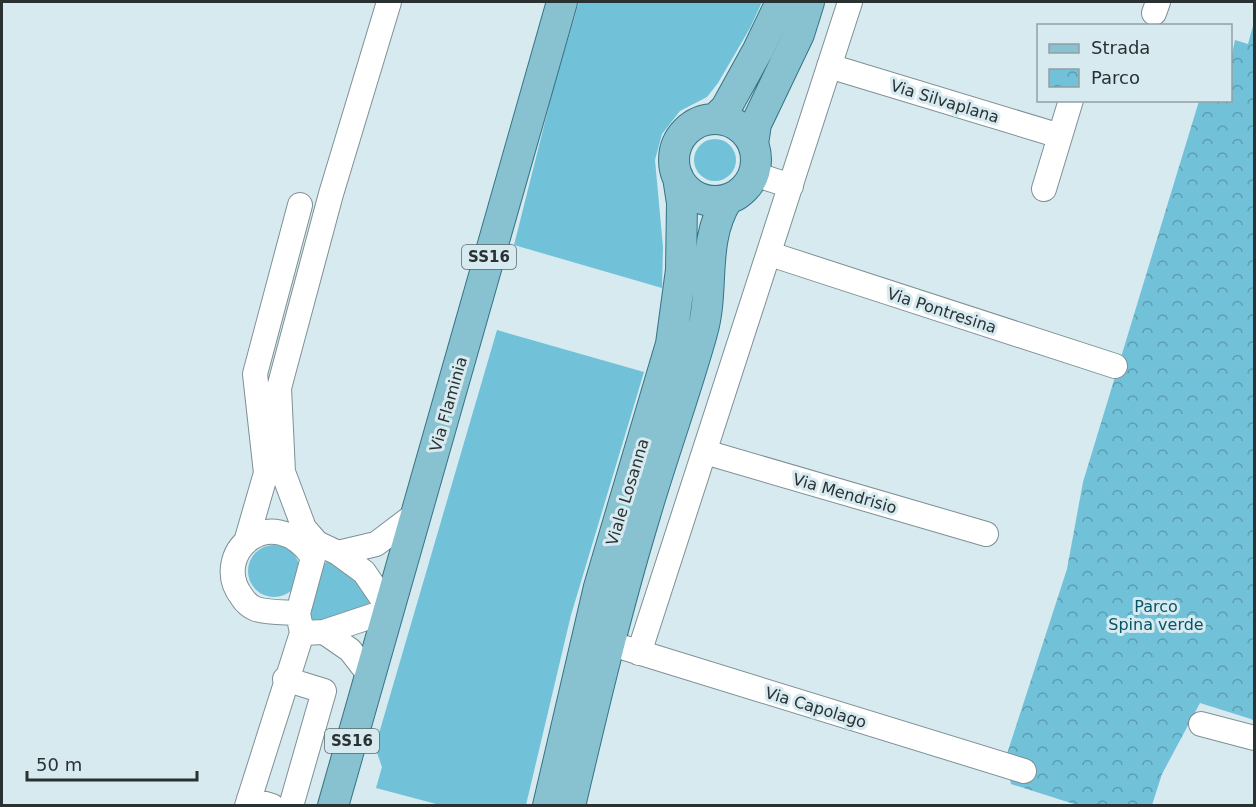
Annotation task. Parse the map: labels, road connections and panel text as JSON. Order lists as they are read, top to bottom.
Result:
{
  "streets": {
    "main road": ["SS16", "Via Flaminia", "Viale Losanna"],
    "street": [
      "Via Silvaplana",
      "Via Pontresina",
      "Via Mendrisio",
      "Via Capolago"
    ]
  },
  "crossings": [
    ["Viale Losanna", "Via Capolago"]
  ],
  "parks": ["Parco Spina verde"],
  "legend": ["Strada", "Parco"],
  "scale_bar": "50 m"
}
